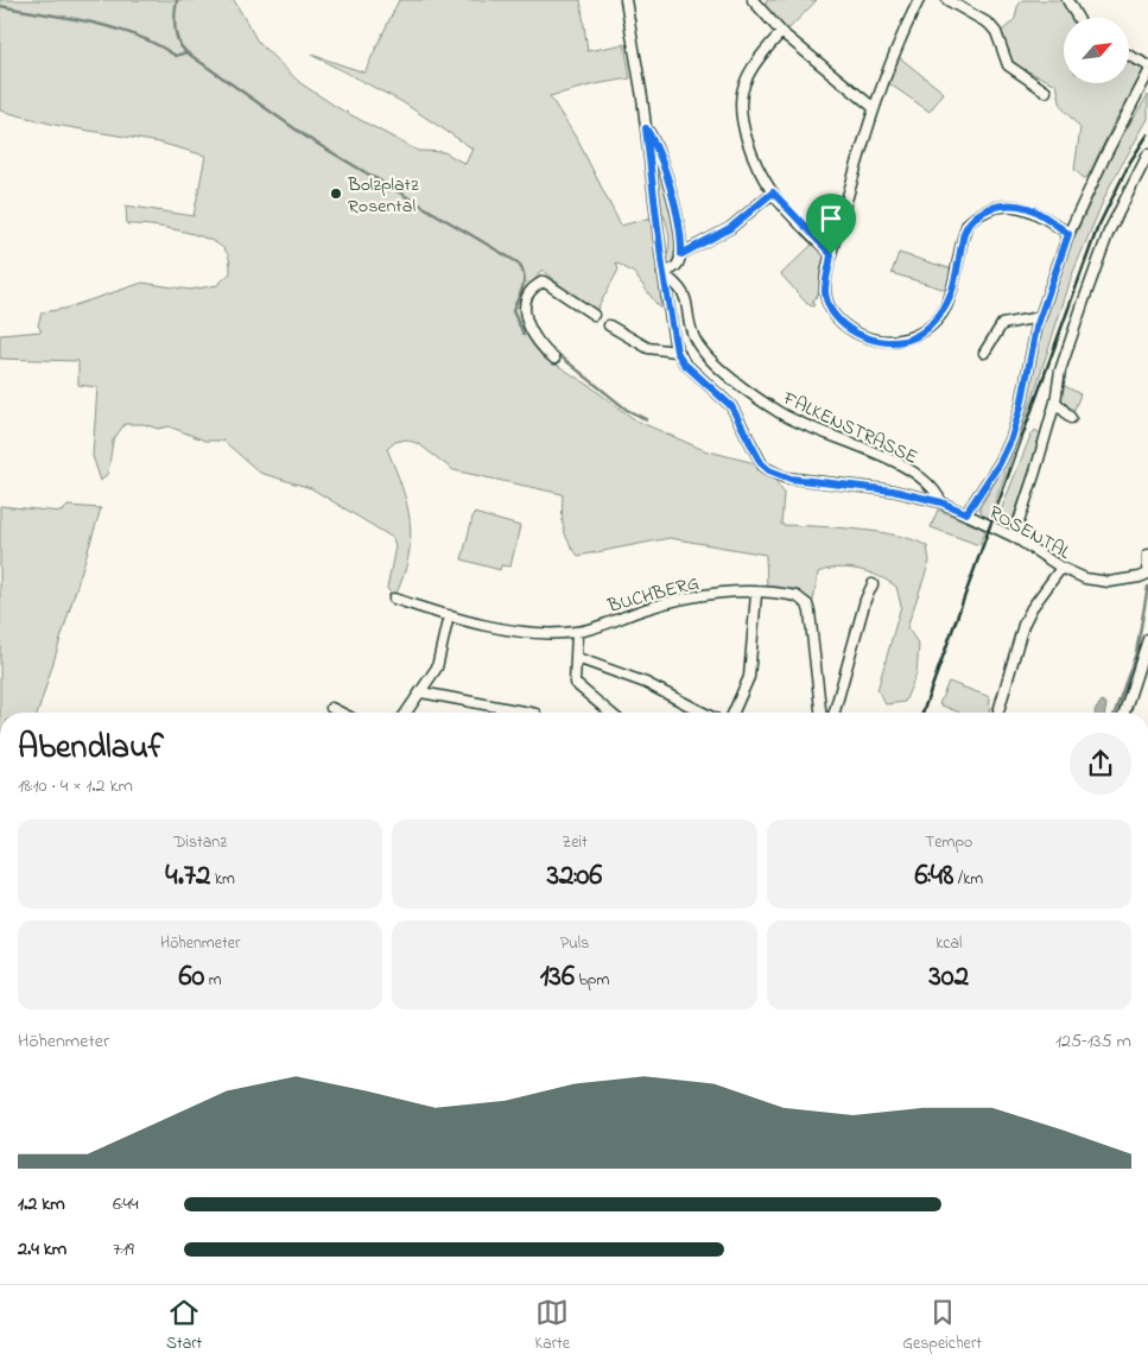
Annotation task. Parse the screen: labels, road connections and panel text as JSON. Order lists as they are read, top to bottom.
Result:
{
  "streets": {
    "street": ["FALKENSTRASSE", "ROSENTAL", "BUCHBERG"]
  },
  "crossings": [
    ["FALKENSTRASSE", "ROSENTAL"]
  ],
  "places": ["Bolzplatz Rosental"],
  "north": "top right",
  "page": {
    "heading": ["Abendlauf", "18:10 · 4 × 1.2 km"],
    "stats": [
      ["Distanz", "4.72 km"],
      ["Zeit", "32:06"],
      ["Tempo", "6:48 /km"],
      ["Höhenmeter", "60 m"],
      ["Puls", "136 bpm"],
      ["kcal", "302"]
    ],
    "chart": ["Höhenmeter", "125–135 m"],
    "list": [
      {
        "name": "1.2 km",
        "note": "6:44"
      },
      {
        "name": "2.4 km",
        "note": "7:19"
      }
    ],
    "tabs": ["Start", "Karte", "Gespeichert"]
  }
}
